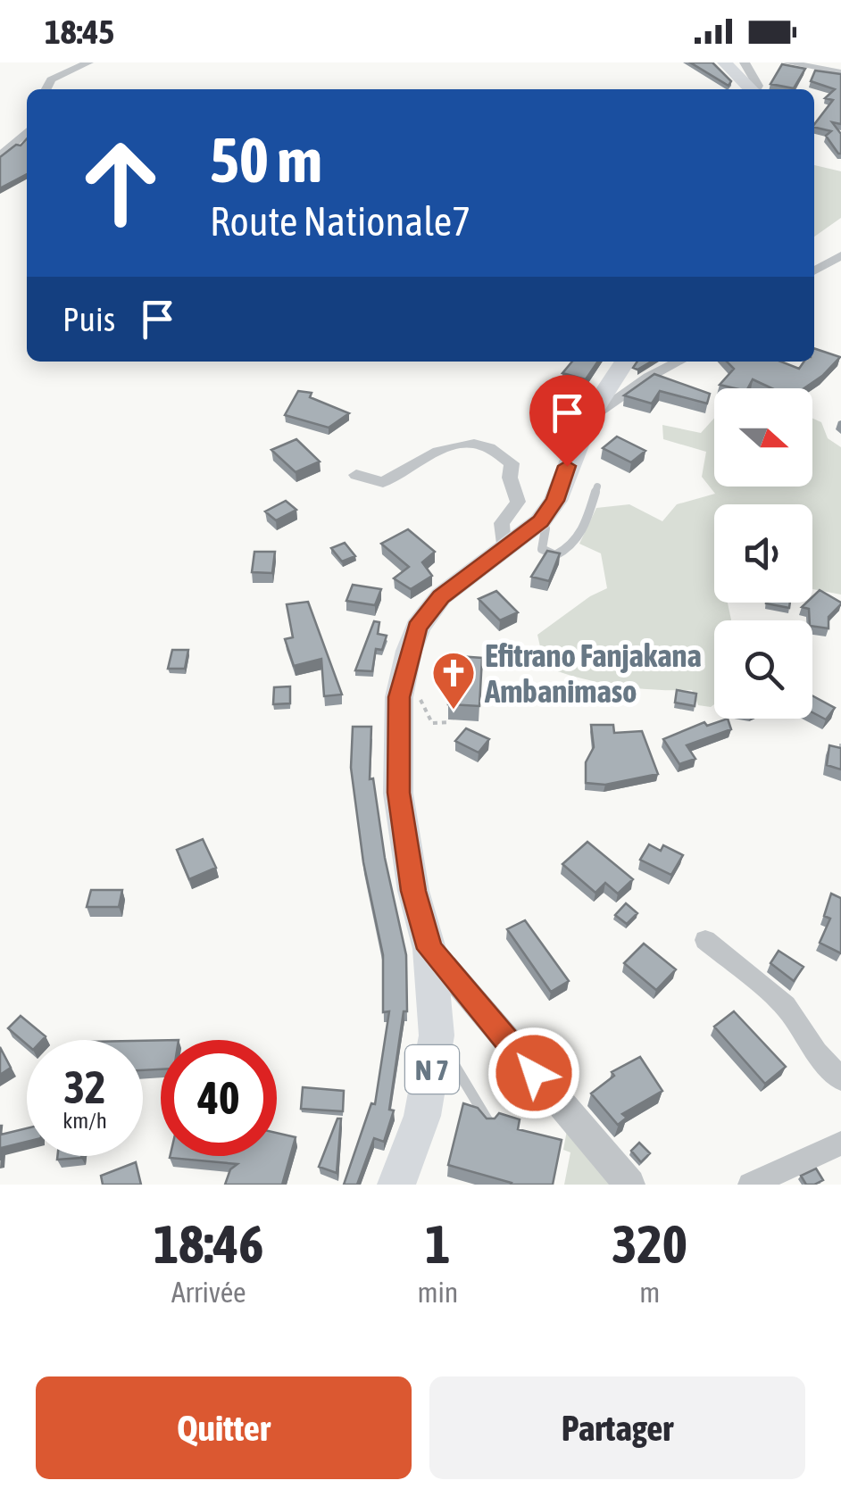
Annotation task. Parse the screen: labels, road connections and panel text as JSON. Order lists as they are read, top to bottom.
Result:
{
  "streets": {
    "main road": ["N 7"]
  },
  "places": {
    "church": ["Efitrano Fanjakana Ambanimaso"]
  },
  "north": "right",
  "page": {
    "status": "18:45",
    "turn": ["50 m", "Route Nationale7"],
    "then": "Puis",
    "speed": "32 km/h",
    "limit": "40",
    "eta": [
      "18:46",
      "Arrivée",
      "1",
      "min",
      "320",
      "m"
    ],
    "buttons": ["Quitter", "Partager"]
  }
}
